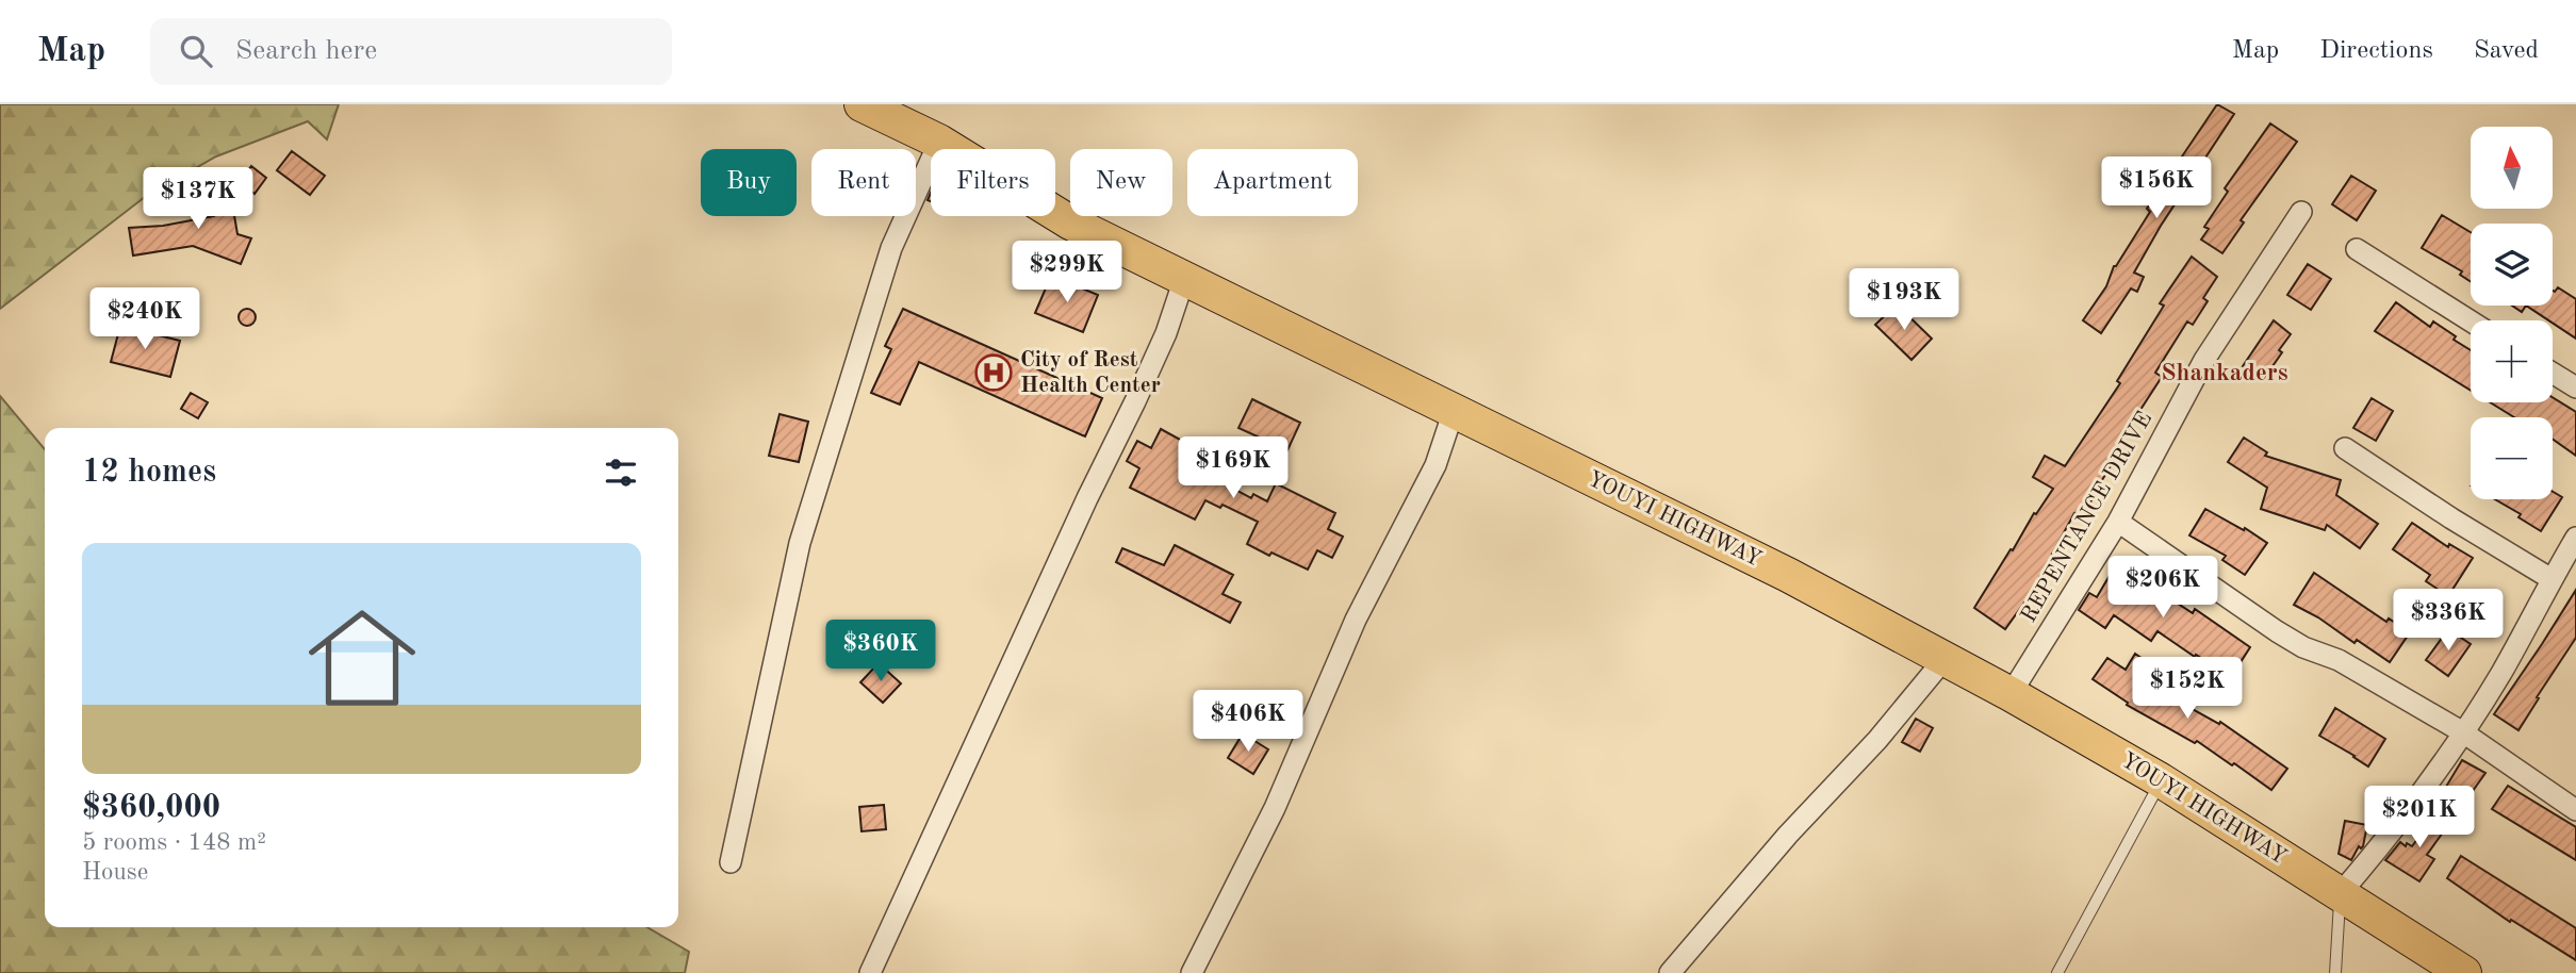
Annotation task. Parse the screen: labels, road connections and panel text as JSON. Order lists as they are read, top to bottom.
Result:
{
  "streets": {
    "main road": ["YOUYI HIGHWAY"],
    "street": ["REPENTANCE DRIVE"]
  },
  "crossings": [
    ["REPENTANCE DRIVE", "YOUYI HIGHWAY"]
  ],
  "districts": ["Shankaders"],
  "places": {
    "hospital": ["City of Rest Health Center"]
  },
  "north": "top",
  "page": {
    "header": "Map",
    "search": "Search here",
    "nav": ["Map", "Directions", "Saved"],
    "map_buttons": ["+", "−"],
    "chip": [
      "Buy",
      "Rent",
      "Filters",
      "New",
      "Apartment"
    ],
    "price": [
      "$156K",
      "$137K",
      "$299K",
      "$193K",
      "$240K",
      "$169K",
      "$206K",
      "$336K",
      "$360K",
      "$152K",
      "$406K",
      "$201K"
    ],
    "heading": "12 homes",
    "list": [
      {
        "name": "$360,000",
        "note": "5 rooms · 148 m² · House"
      }
    ]
  }
}
